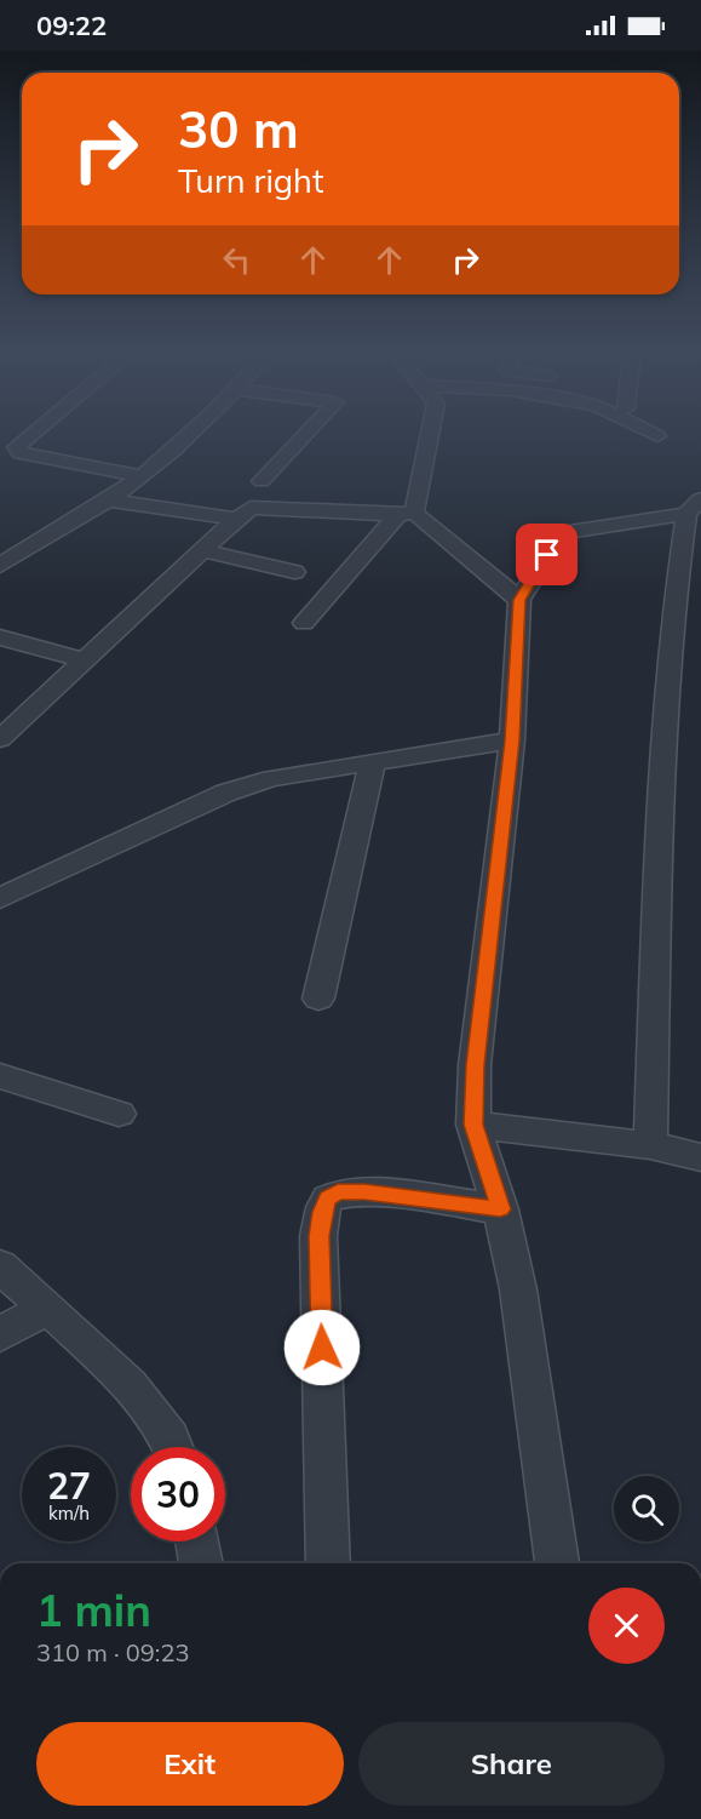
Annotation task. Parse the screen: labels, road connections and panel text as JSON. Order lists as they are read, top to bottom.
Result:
{
  "page": {
    "status": "09:22",
    "turn": ["30 m", "Turn right"],
    "speed": "27 km/h",
    "limit": "30",
    "heading": ["1 min", "310 m · 09:23"],
    "buttons": ["Exit", "Share"]
  }
}
